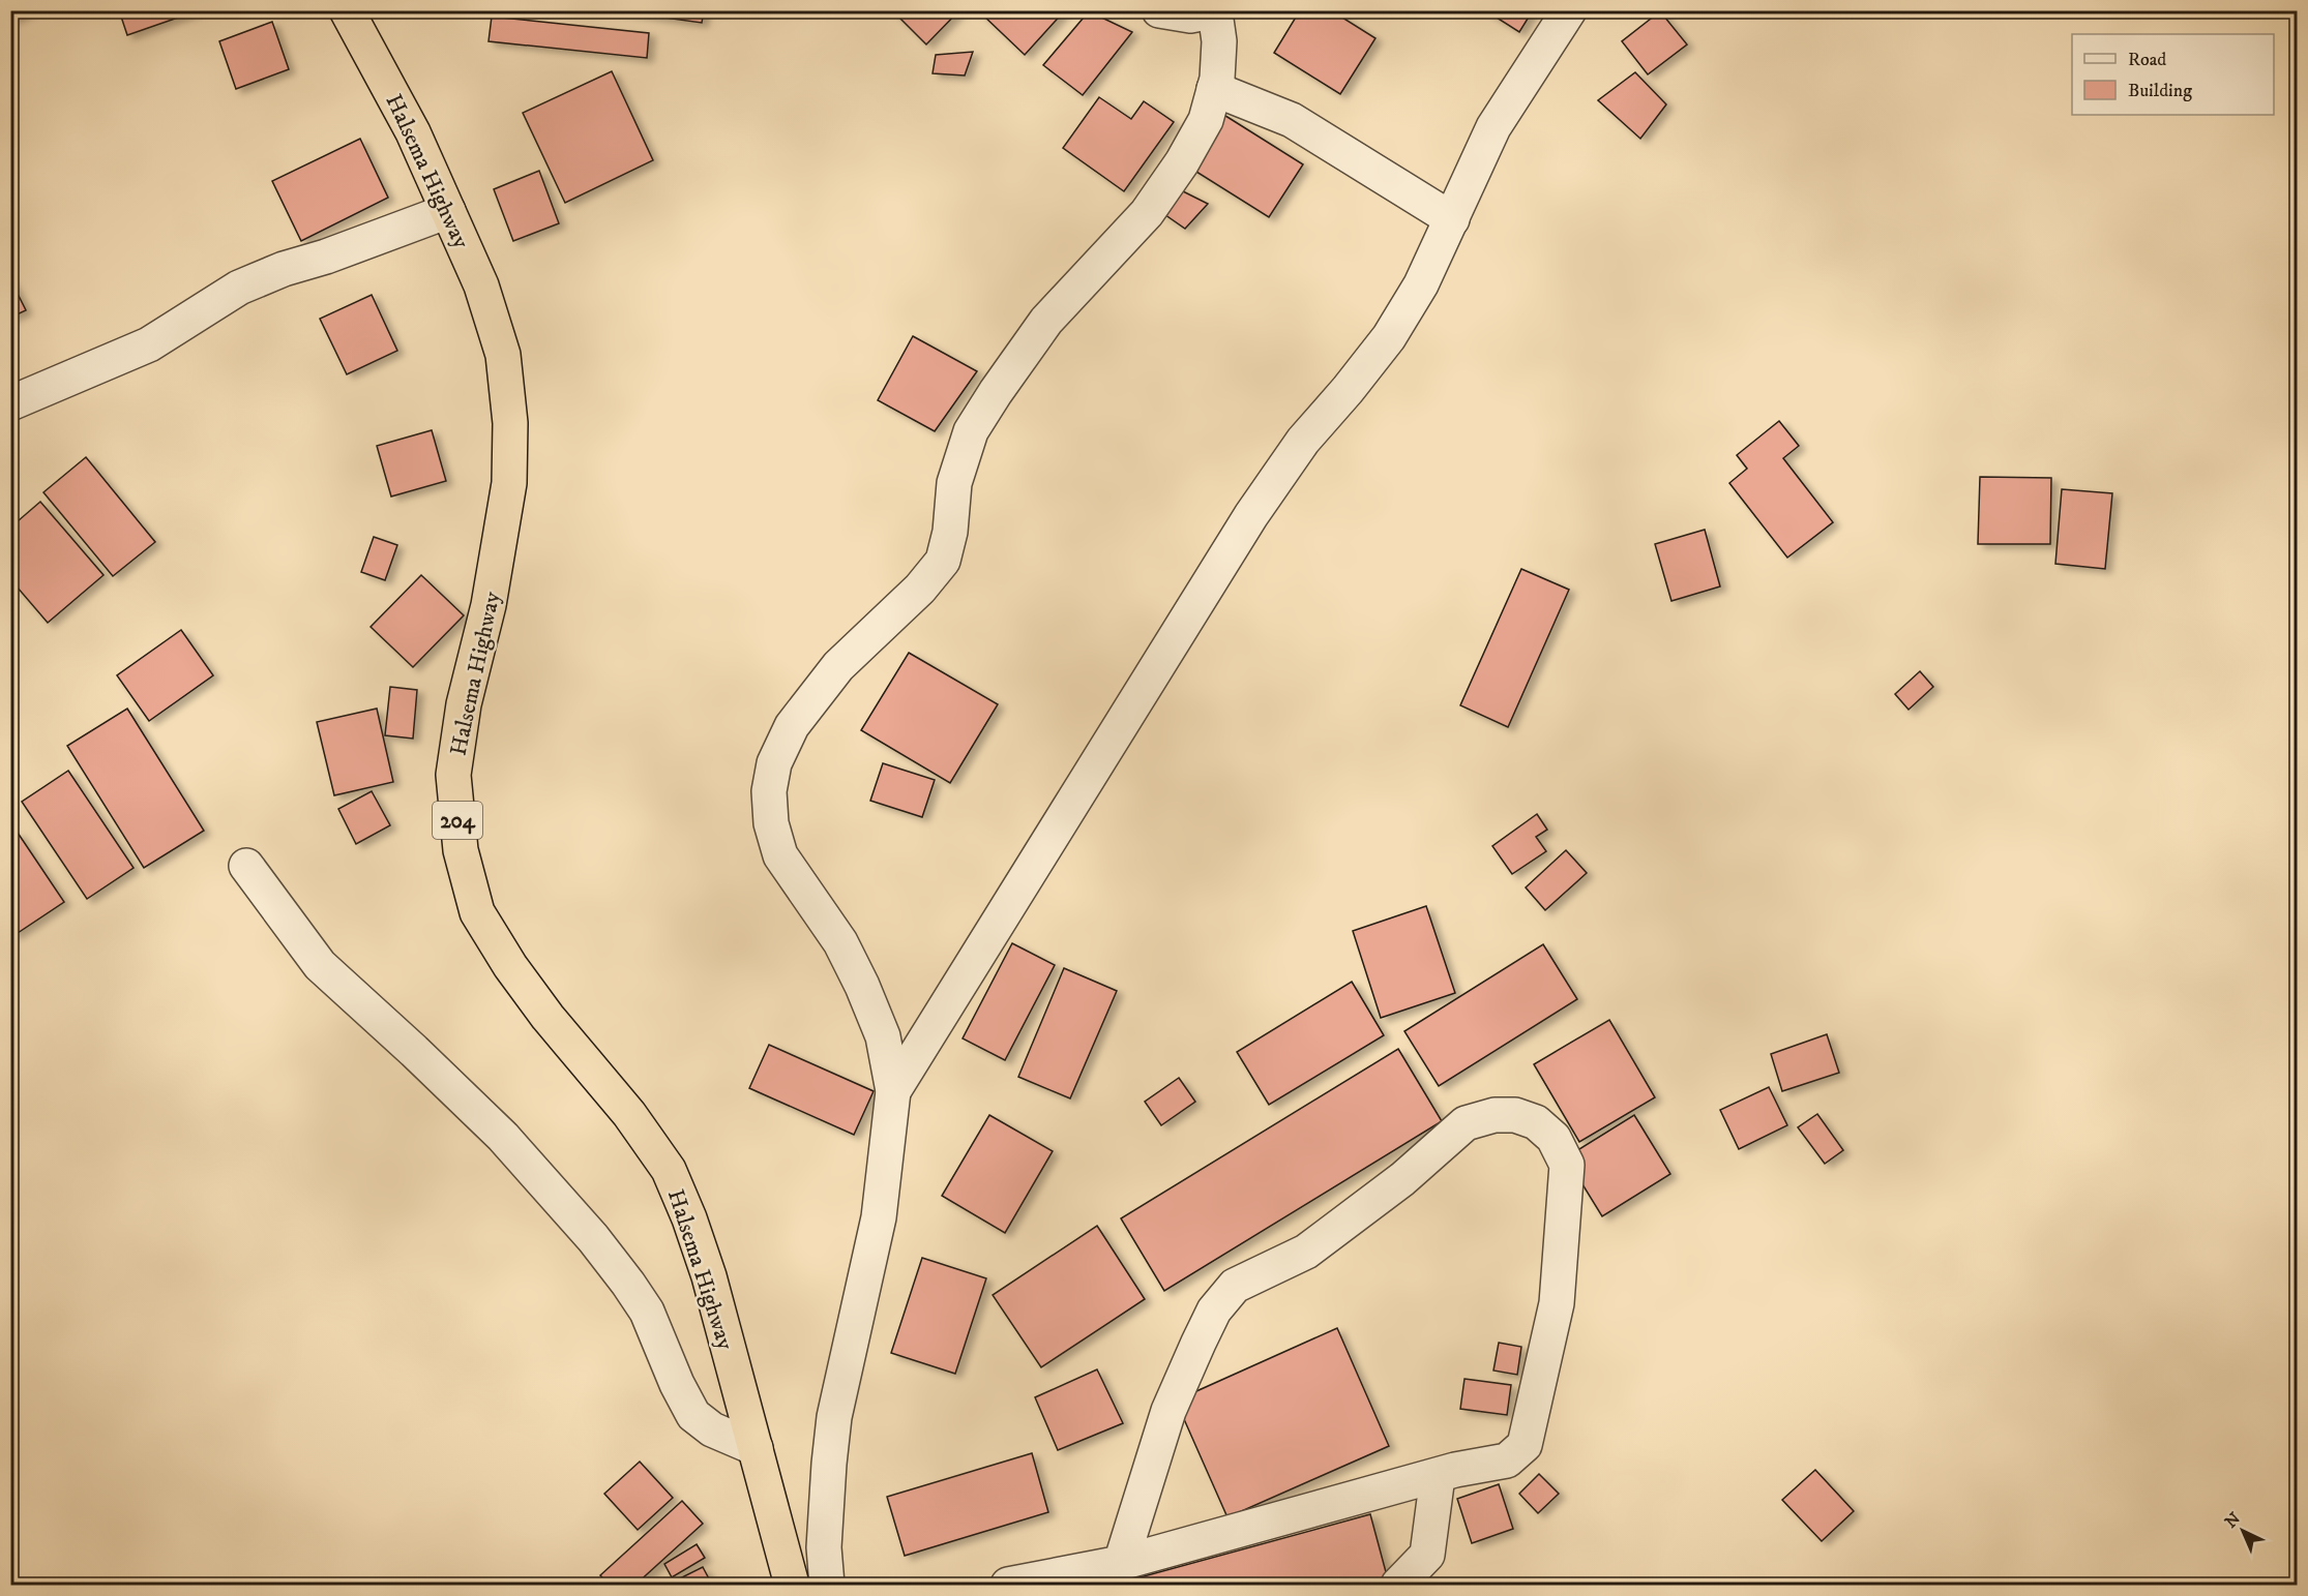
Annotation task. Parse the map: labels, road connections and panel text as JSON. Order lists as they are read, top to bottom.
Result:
{
  "streets": {
    "highway": ["Halsema Highway", "204"]
  },
  "legend": ["Road", "Building"],
  "north": "top left"
}
